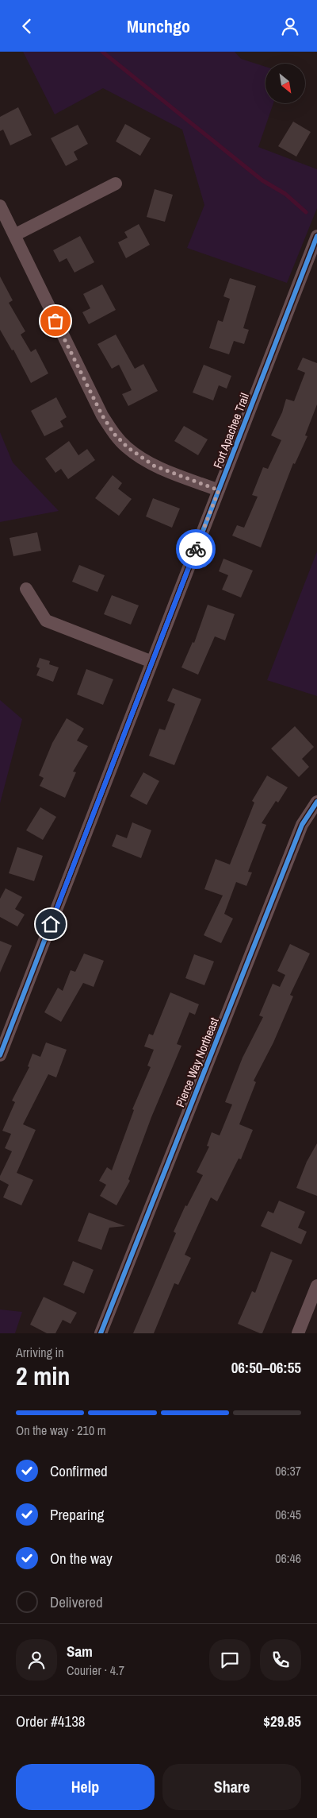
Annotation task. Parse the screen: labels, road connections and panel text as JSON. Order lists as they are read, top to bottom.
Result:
{
  "streets": {
    "street": ["Fort Apachee Trail", "Pierce Way Northeast"]
  },
  "north": "bottom right",
  "page": {
    "header": "Munchgo",
    "heading": ["2 min", "Arriving in", "06:50–06:55"],
    "panel": [
      "Sam",
      "Courier · 4.7",
      "Order #4138",
      "$29.85"
    ],
    "bar": "On the way · 210 m",
    "list": [
      ["Confirmed", "06:37"],
      ["Preparing", "06:45"],
      ["On the way", "06:46"],
      "Delivered"
    ],
    "buttons": ["Help", "Share"]
  }
}
